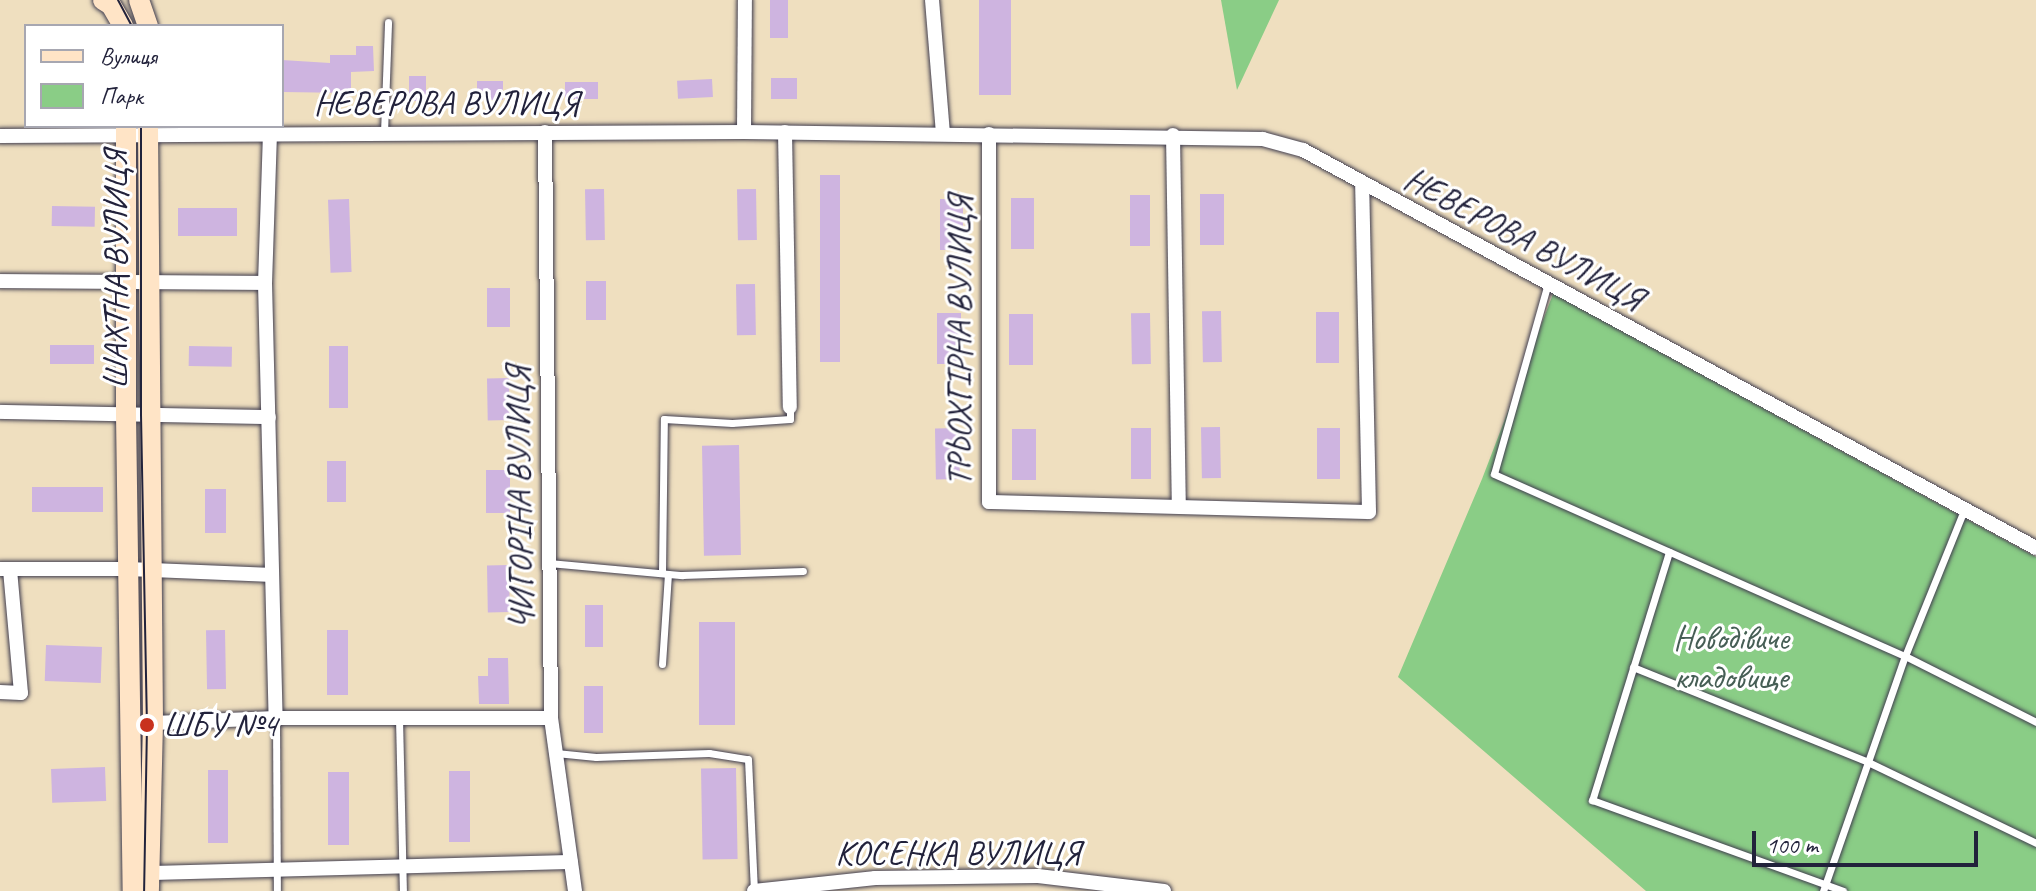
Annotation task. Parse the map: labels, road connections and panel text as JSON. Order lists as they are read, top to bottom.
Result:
{
  "streets": {
    "main road": ["ШАХТНА ВУЛИЦЯ"],
    "street": [
      "НЕВЕРОВА ВУЛИЦЯ",
      "ТРЬОХГІРНА ВУЛИЦЯ",
      "ЧИГОРІНА ВУЛИЦЯ",
      "КОСЕНКА ВУЛИЦЯ"
    ]
  },
  "crossings": [
    ["НЕВЕРОВА ВУЛИЦЯ", "ШАХТНА ВУЛИЦЯ"],
    ["НЕВЕРОВА ВУЛИЦЯ", "ТРЬОХГІРНА ВУЛИЦЯ"],
    ["НЕВЕРОВА ВУЛИЦЯ", "ЧИГОРІНА ВУЛИЦЯ"]
  ],
  "parks": ["Новодівиче кладовище"],
  "places": ["ШБУ №4"],
  "legend": ["Вулиця", "Парк"],
  "scale_bar": "100 m"
}
